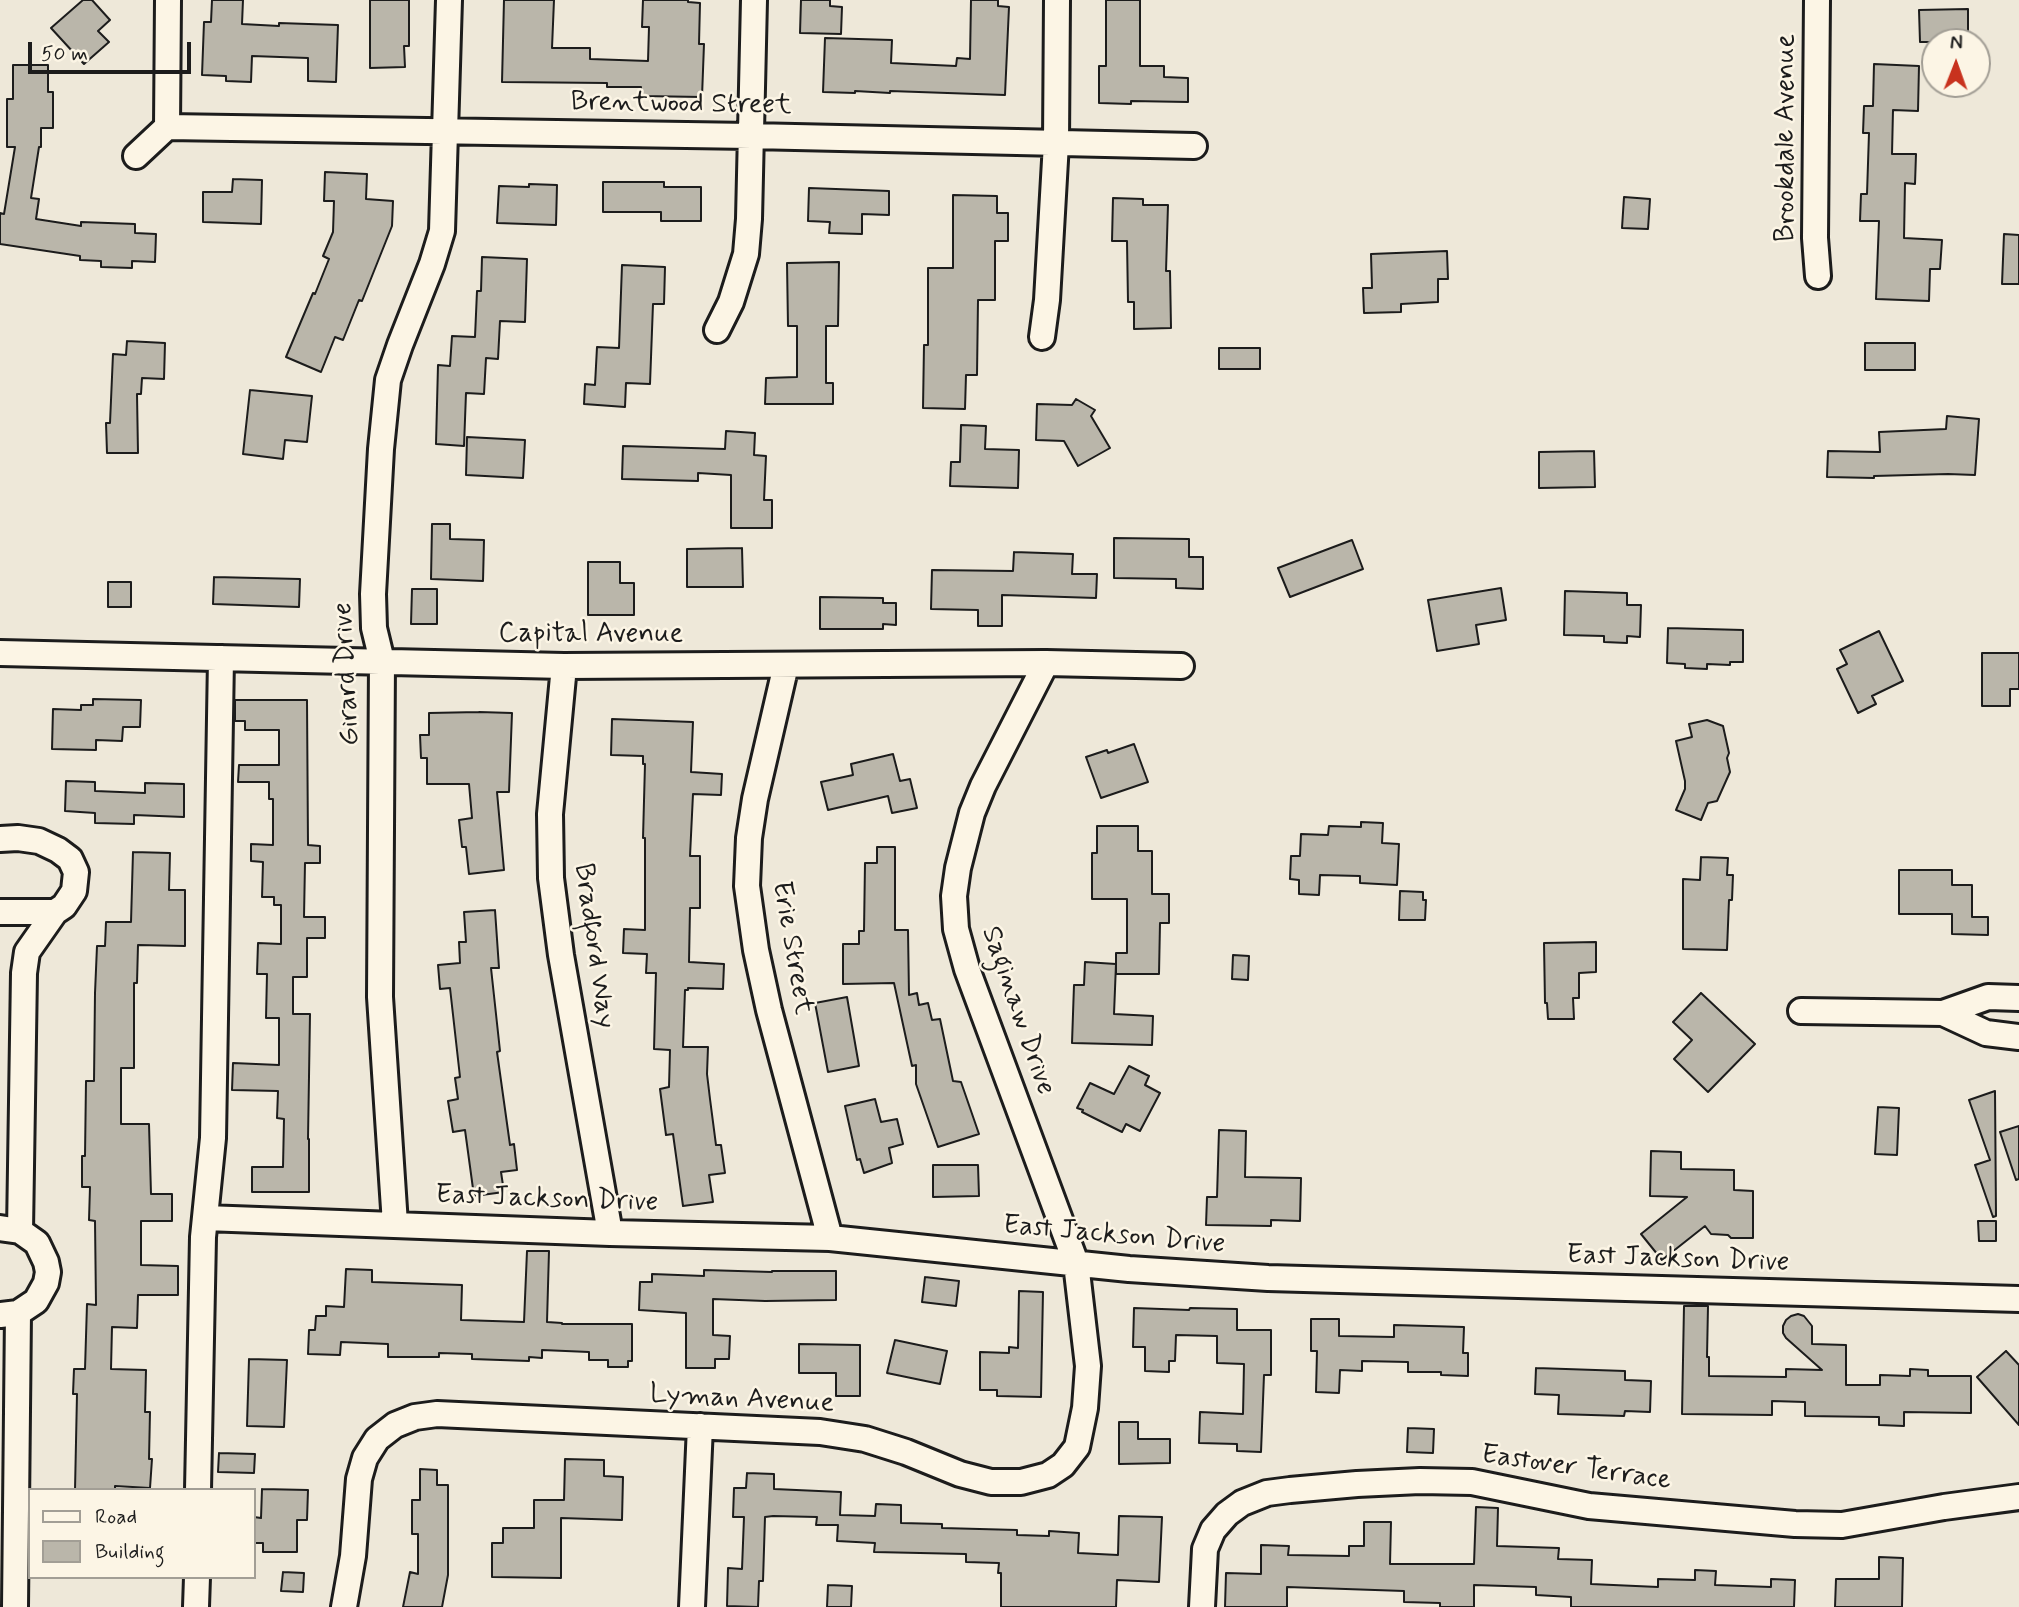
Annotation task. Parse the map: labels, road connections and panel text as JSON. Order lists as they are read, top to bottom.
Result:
{
  "streets": {
    "street": [
      "Brentwood Street",
      "Brookdale Avenue",
      "Capital Avenue",
      "Girard Drive",
      "Bradford Way",
      "Erie Street",
      "Saginaw Drive",
      "East Jackson Drive",
      "Lyman Avenue",
      "Eastover Terrace"
    ]
  },
  "crossings": [
    ["Brentwood Street", "Girard Drive"],
    ["Capital Avenue", "Girard Drive"],
    ["Capital Avenue", "Bradford Way"],
    ["Capital Avenue", "Erie Street"],
    ["Capital Avenue", "Saginaw Drive"],
    ["Girard Drive", "East Jackson Drive"],
    ["Bradford Way", "East Jackson Drive"],
    ["Erie Street", "East Jackson Drive"],
    ["Saginaw Drive", "East Jackson Drive"],
    ["Saginaw Drive", "Lyman Avenue"],
    ["East Jackson Drive", "Lyman Avenue"]
  ],
  "legend": ["Road", "Building"],
  "scale_bar": "50 m",
  "north": "top"
}
